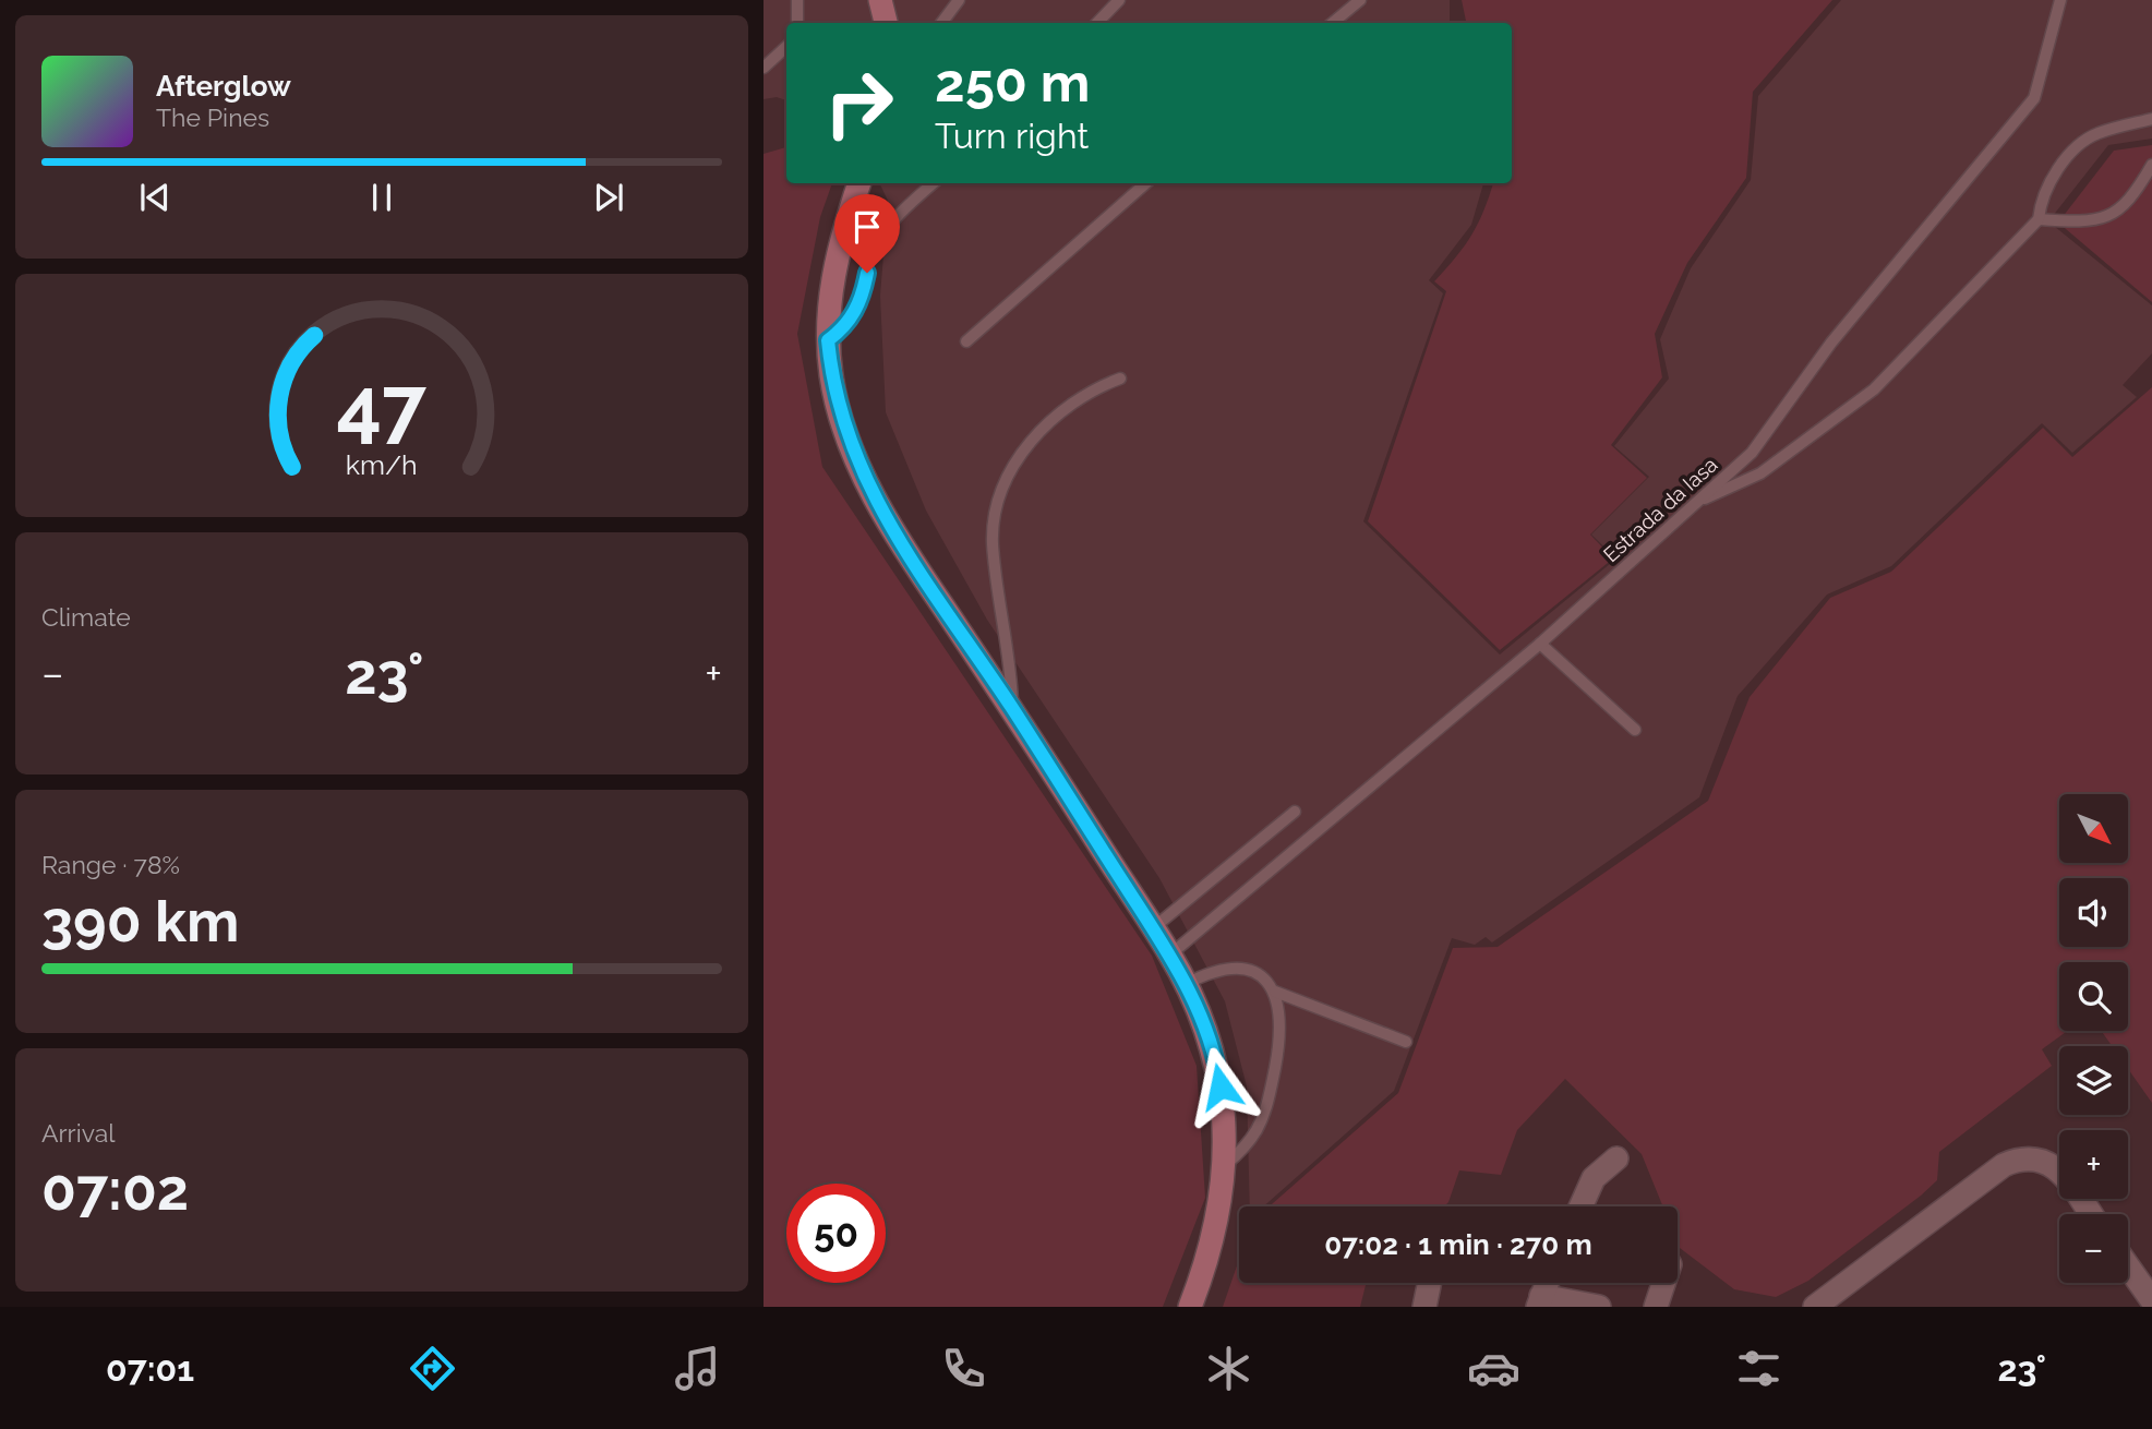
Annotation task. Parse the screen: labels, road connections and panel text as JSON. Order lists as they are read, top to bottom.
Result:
{
  "streets": {
    "lane": ["Estrada da Iasa"]
  },
  "north": "bottom right",
  "page": {
    "turn": ["250 m", "Turn right"],
    "song": ["Afterglow", "The Pines"],
    "tile": [
      "Climate",
      ["Range · 78%", "390 km"],
      ["Arrival", "07:02"]
    ],
    "heat": ["−", "23°", "+"],
    "map_buttons": ["+", "−"],
    "limit": "50",
    "trip": "07:02 · 1 min · 270 m",
    "tabs": ["07:01", "23°"],
    "gauge": ["47", "km/h"]
  }
}
